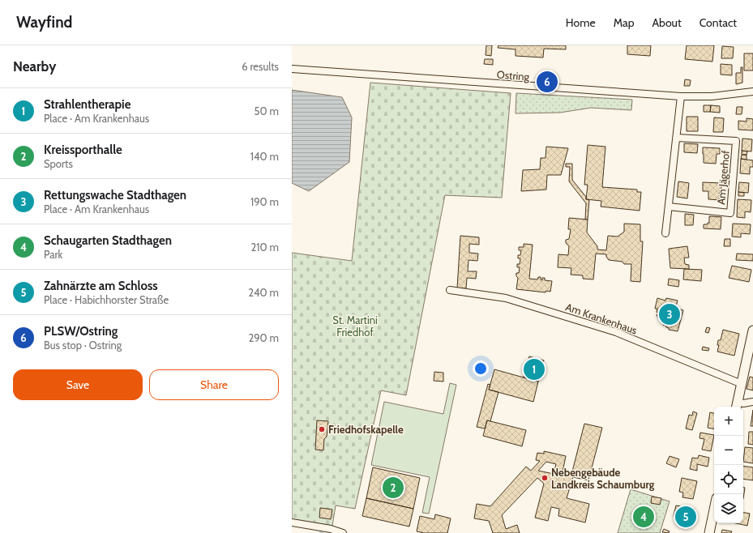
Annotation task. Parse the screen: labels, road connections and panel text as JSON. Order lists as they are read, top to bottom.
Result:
{
  "streets": {
    "street": ["Ostring", "Am Jägerhof", "Am Krankenhaus"]
  },
  "parks": ["St. Martini Friedhof"],
  "places": ["Friedhofskapelle", "Nebengebäude Landkreis Schaumburg"],
  "page": {
    "header": "Wayfind",
    "nav": [
      "Home",
      "Map",
      "About",
      "Contact"
    ],
    "heading": ["Nearby", "6 results"],
    "pins": [
      "6",
      "3",
      "1",
      "2",
      "4",
      "5"
    ],
    "list": [
      {
        "mark": "1",
        "name": "Strahlentherapie",
        "note": "Place · Am Krankenhaus",
        "value": "50 m"
      },
      {
        "mark": "2",
        "name": "Kreissporthalle",
        "note": "Sports",
        "value": "140 m"
      },
      {
        "mark": "3",
        "name": "Rettungswache Stadthagen",
        "note": "Place · Am Krankenhaus",
        "value": "190 m"
      },
      {
        "mark": "4",
        "name": "Schaugarten Stadthagen",
        "note": "Park",
        "value": "210 m"
      },
      {
        "mark": "5",
        "name": "Zahnärzte am Schloss",
        "note": "Place · Habichhorster Straße",
        "value": "240 m"
      },
      {
        "mark": "6",
        "name": "PLSW/Ostring",
        "note": "Bus stop · Ostring",
        "value": "290 m"
      }
    ],
    "buttons": ["Save", "Share"],
    "map_buttons": ["+", "−"]
  }
}
